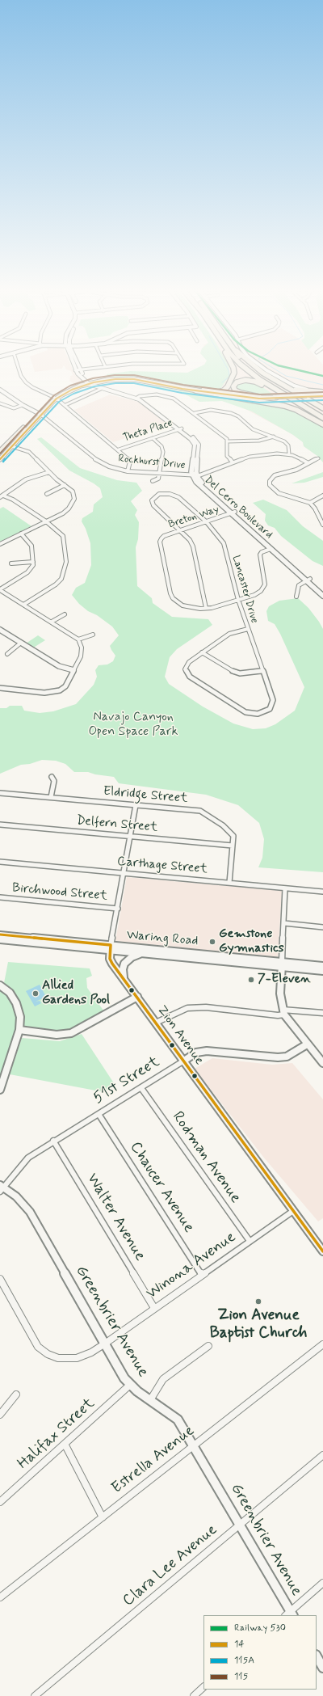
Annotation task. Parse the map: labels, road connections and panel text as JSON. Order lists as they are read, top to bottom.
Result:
{
  "streets": {
    "street": [
      "Theta Place",
      "Rockhurst Drive",
      "Del Cerro Boulevard",
      "Breton Way",
      "Lancaster Drive",
      "Eldridge Street",
      "Delfern Street",
      "Carthage Street",
      "Birchwood Street",
      "Waring Road",
      "Zion Avenue",
      "51st Street",
      "Rodman Avenue",
      "Chaucer Avenue",
      "Walter Avenue",
      "Winona Avenue",
      "Greenbrier Avenue",
      "Halifax Street",
      "Estrella Avenue",
      "Clara Lee Avenue"
    ]
  },
  "crossings": [
    ["Theta Place", "Del Cerro Boulevard"],
    ["Rockhurst Drive", "Del Cerro Boulevard"],
    ["Del Cerro Boulevard", "Breton Way"],
    ["Breton Way", "Lancaster Drive"],
    ["Eldridge Street", "Delfern Street"],
    ["Eldridge Street", "Carthage Street"],
    ["Eldridge Street", "Zion Avenue"],
    ["Delfern Street", "Zion Avenue"],
    ["Carthage Street", "Zion Avenue"],
    ["Birchwood Street", "Zion Avenue"],
    ["Waring Road", "Zion Avenue"],
    ["Zion Avenue", "51st Street"],
    ["Zion Avenue", "Winona Avenue"],
    ["51st Street", "Rodman Avenue"],
    ["51st Street", "Chaucer Avenue"],
    ["51st Street", "Walter Avenue"],
    ["51st Street", "Greenbrier Avenue"],
    ["Rodman Avenue", "Winona Avenue"],
    ["Chaucer Avenue", "Winona Avenue"],
    ["Walter Avenue", "Winona Avenue"],
    ["Winona Avenue", "Greenbrier Avenue"],
    ["Greenbrier Avenue", "Halifax Street"],
    ["Greenbrier Avenue", "Estrella Avenue"],
    ["Greenbrier Avenue", "Clara Lee Avenue"]
  ],
  "parks": ["Navajo Canyon Open Space Park"],
  "places": [
    "Gemstone Gymnastics",
    "7-Eleven",
    "Allied Gardens Pool",
    "Zion Avenue Baptist Church"
  ],
  "lines": [
    "rail line 530",
    "transit line 115",
    "transit line 14",
    "transit line 115A"
  ],
  "legend": [
    "Railway 530",
    "14",
    "115A",
    "115"
  ]
}
